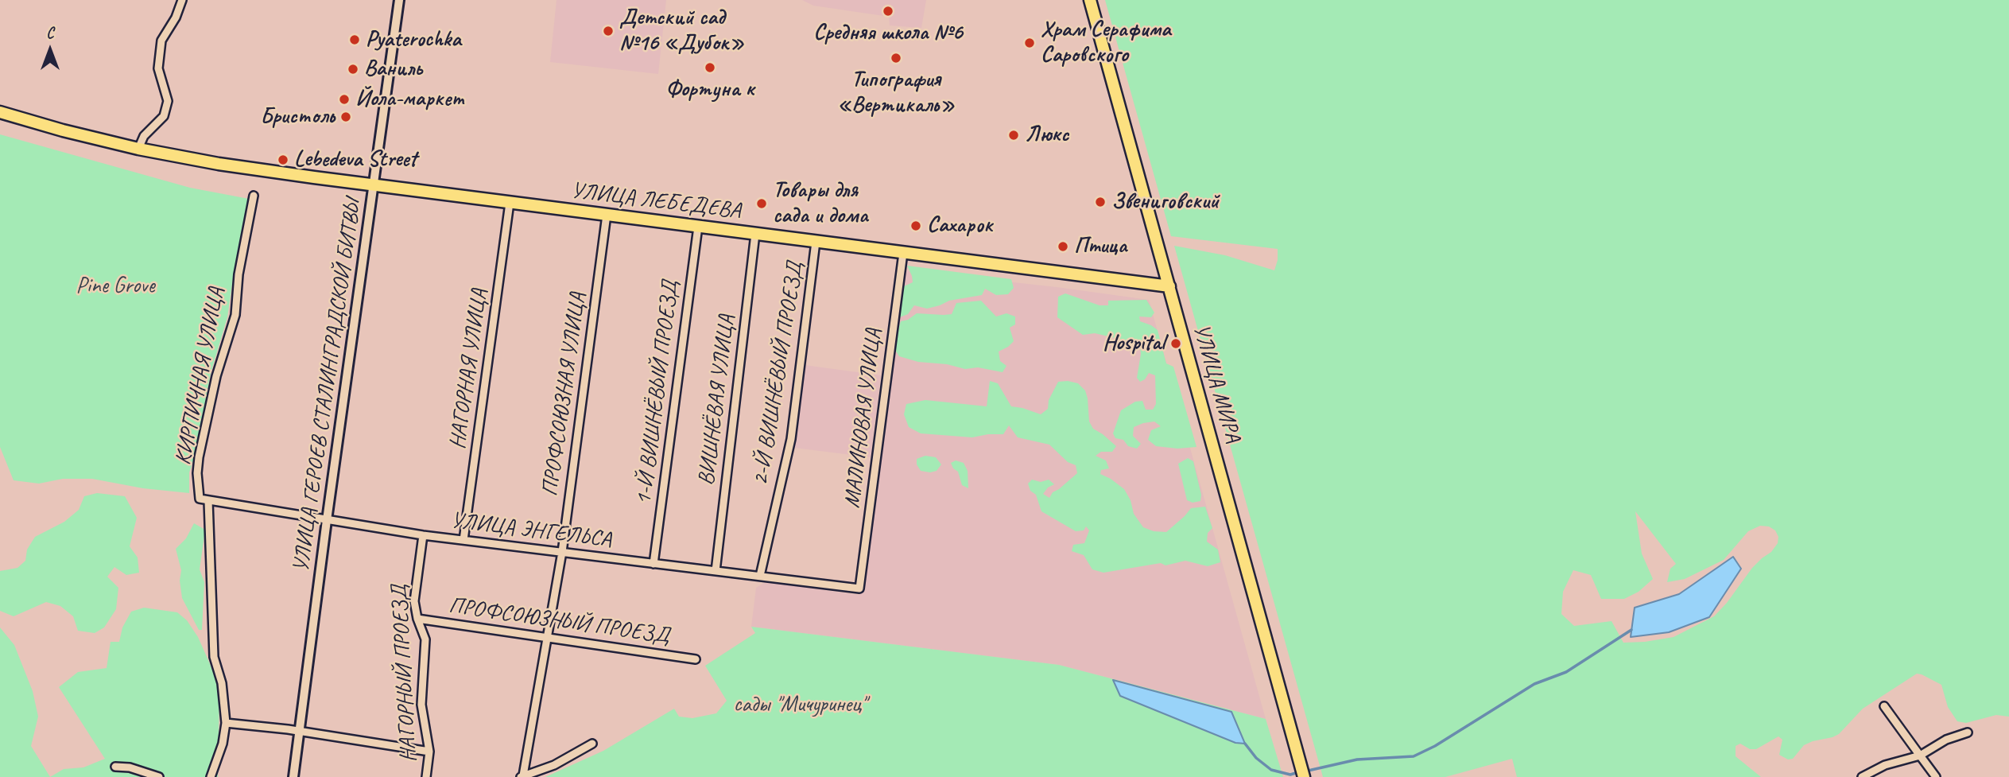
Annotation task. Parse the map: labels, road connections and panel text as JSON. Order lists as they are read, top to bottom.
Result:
{
  "streets": {
    "main road": ["УЛИЦА ЛЕБЕДЕВА", "УЛИЦА МИРА"],
    "street": [
      "НАГОРНАЯ УЛИЦА",
      "2-Й ВИШНЁВЫЙ ПРОЕЗД",
      "КИРПИЧНАЯ УЛИЦА",
      "УЛИЦА ГЕРОЕВ СТАЛИНГРАДСКОЙ БИТВЫ",
      "1-Й ВИШНЁВЫЙ ПРОЕЗД",
      "ПРОФСОЮЗНАЯ УЛИЦА",
      "ВИШНЁВАЯ УЛИЦА",
      "МАЛИНОВАЯ УЛИЦА",
      "УЛИЦА ЭНГЕЛЬСА",
      "ПРОФСОЮЗНЫЙ ПРОЕЗД",
      "НАГОРНЫЙ ПРОЕЗД"
    ]
  },
  "crossings": [
    ["УЛИЦА ЛЕБЕДЕВА", "НАГОРНАЯ УЛИЦА"],
    ["УЛИЦА ЛЕБЕДЕВА", "2-Й ВИШНЁВЫЙ ПРОЕЗД"],
    ["УЛИЦА ЛЕБЕДЕВА", "УЛИЦА МИРА"],
    ["УЛИЦА ЛЕБЕДЕВА", "УЛИЦА ГЕРОЕВ СТАЛИНГРАДСКОЙ БИТВЫ"],
    ["УЛИЦА ЛЕБЕДЕВА", "1-Й ВИШНЁВЫЙ ПРОЕЗД"],
    ["УЛИЦА ЛЕБЕДЕВА", "ПРОФСОЮЗНАЯ УЛИЦА"],
    ["УЛИЦА ЛЕБЕДЕВА", "ВИШНЁВАЯ УЛИЦА"],
    ["УЛИЦА ЛЕБЕДЕВА", "МАЛИНОВАЯ УЛИЦА"],
    ["НАГОРНАЯ УЛИЦА", "УЛИЦА ЭНГЕЛЬСА"],
    ["2-Й ВИШНЁВЫЙ ПРОЕЗД", "УЛИЦА ЭНГЕЛЬСА"],
    ["КИРПИЧНАЯ УЛИЦА", "УЛИЦА ЭНГЕЛЬСА"],
    ["УЛИЦА ГЕРОЕВ СТАЛИНГРАДСКОЙ БИТВЫ", "УЛИЦА ЭНГЕЛЬСА"],
    ["1-Й ВИШНЁВЫЙ ПРОЕЗД", "УЛИЦА ЭНГЕЛЬСА"],
    ["ПРОФСОЮЗНАЯ УЛИЦА", "УЛИЦА ЭНГЕЛЬСА"],
    ["ПРОФСОЮЗНАЯ УЛИЦА", "ПРОФСОЮЗНЫЙ ПРОЕЗД"],
    ["ВИШНЁВАЯ УЛИЦА", "УЛИЦА ЭНГЕЛЬСА"],
    ["МАЛИНОВАЯ УЛИЦА", "УЛИЦА ЭНГЕЛЬСА"],
    ["УЛИЦА ЭНГЕЛЬСА", "НАГОРНЫЙ ПРОЕЗД"],
    ["ПРОФСОЮЗНЫЙ ПРОЕЗД", "НАГОРНЫЙ ПРОЕЗД"]
  ],
  "parks": ["Pine Grove", "сады \"Мичуринец\""],
  "places": [
    "Средняя школа №6",
    "Детский сад №16 «Дубок»",
    "Pyaterochka",
    "Храм Серафима Саровского",
    "Типография «Вертикаль»",
    "Фортуна к",
    "Ваниль",
    "Йола-маркет",
    "Бристоль",
    "Люкс",
    "Lebedeva Street",
    "Звениговский",
    "Товары для сада и дома",
    "Сахарок",
    "Птица",
    "Hospital"
  ],
  "north": "top"
}
